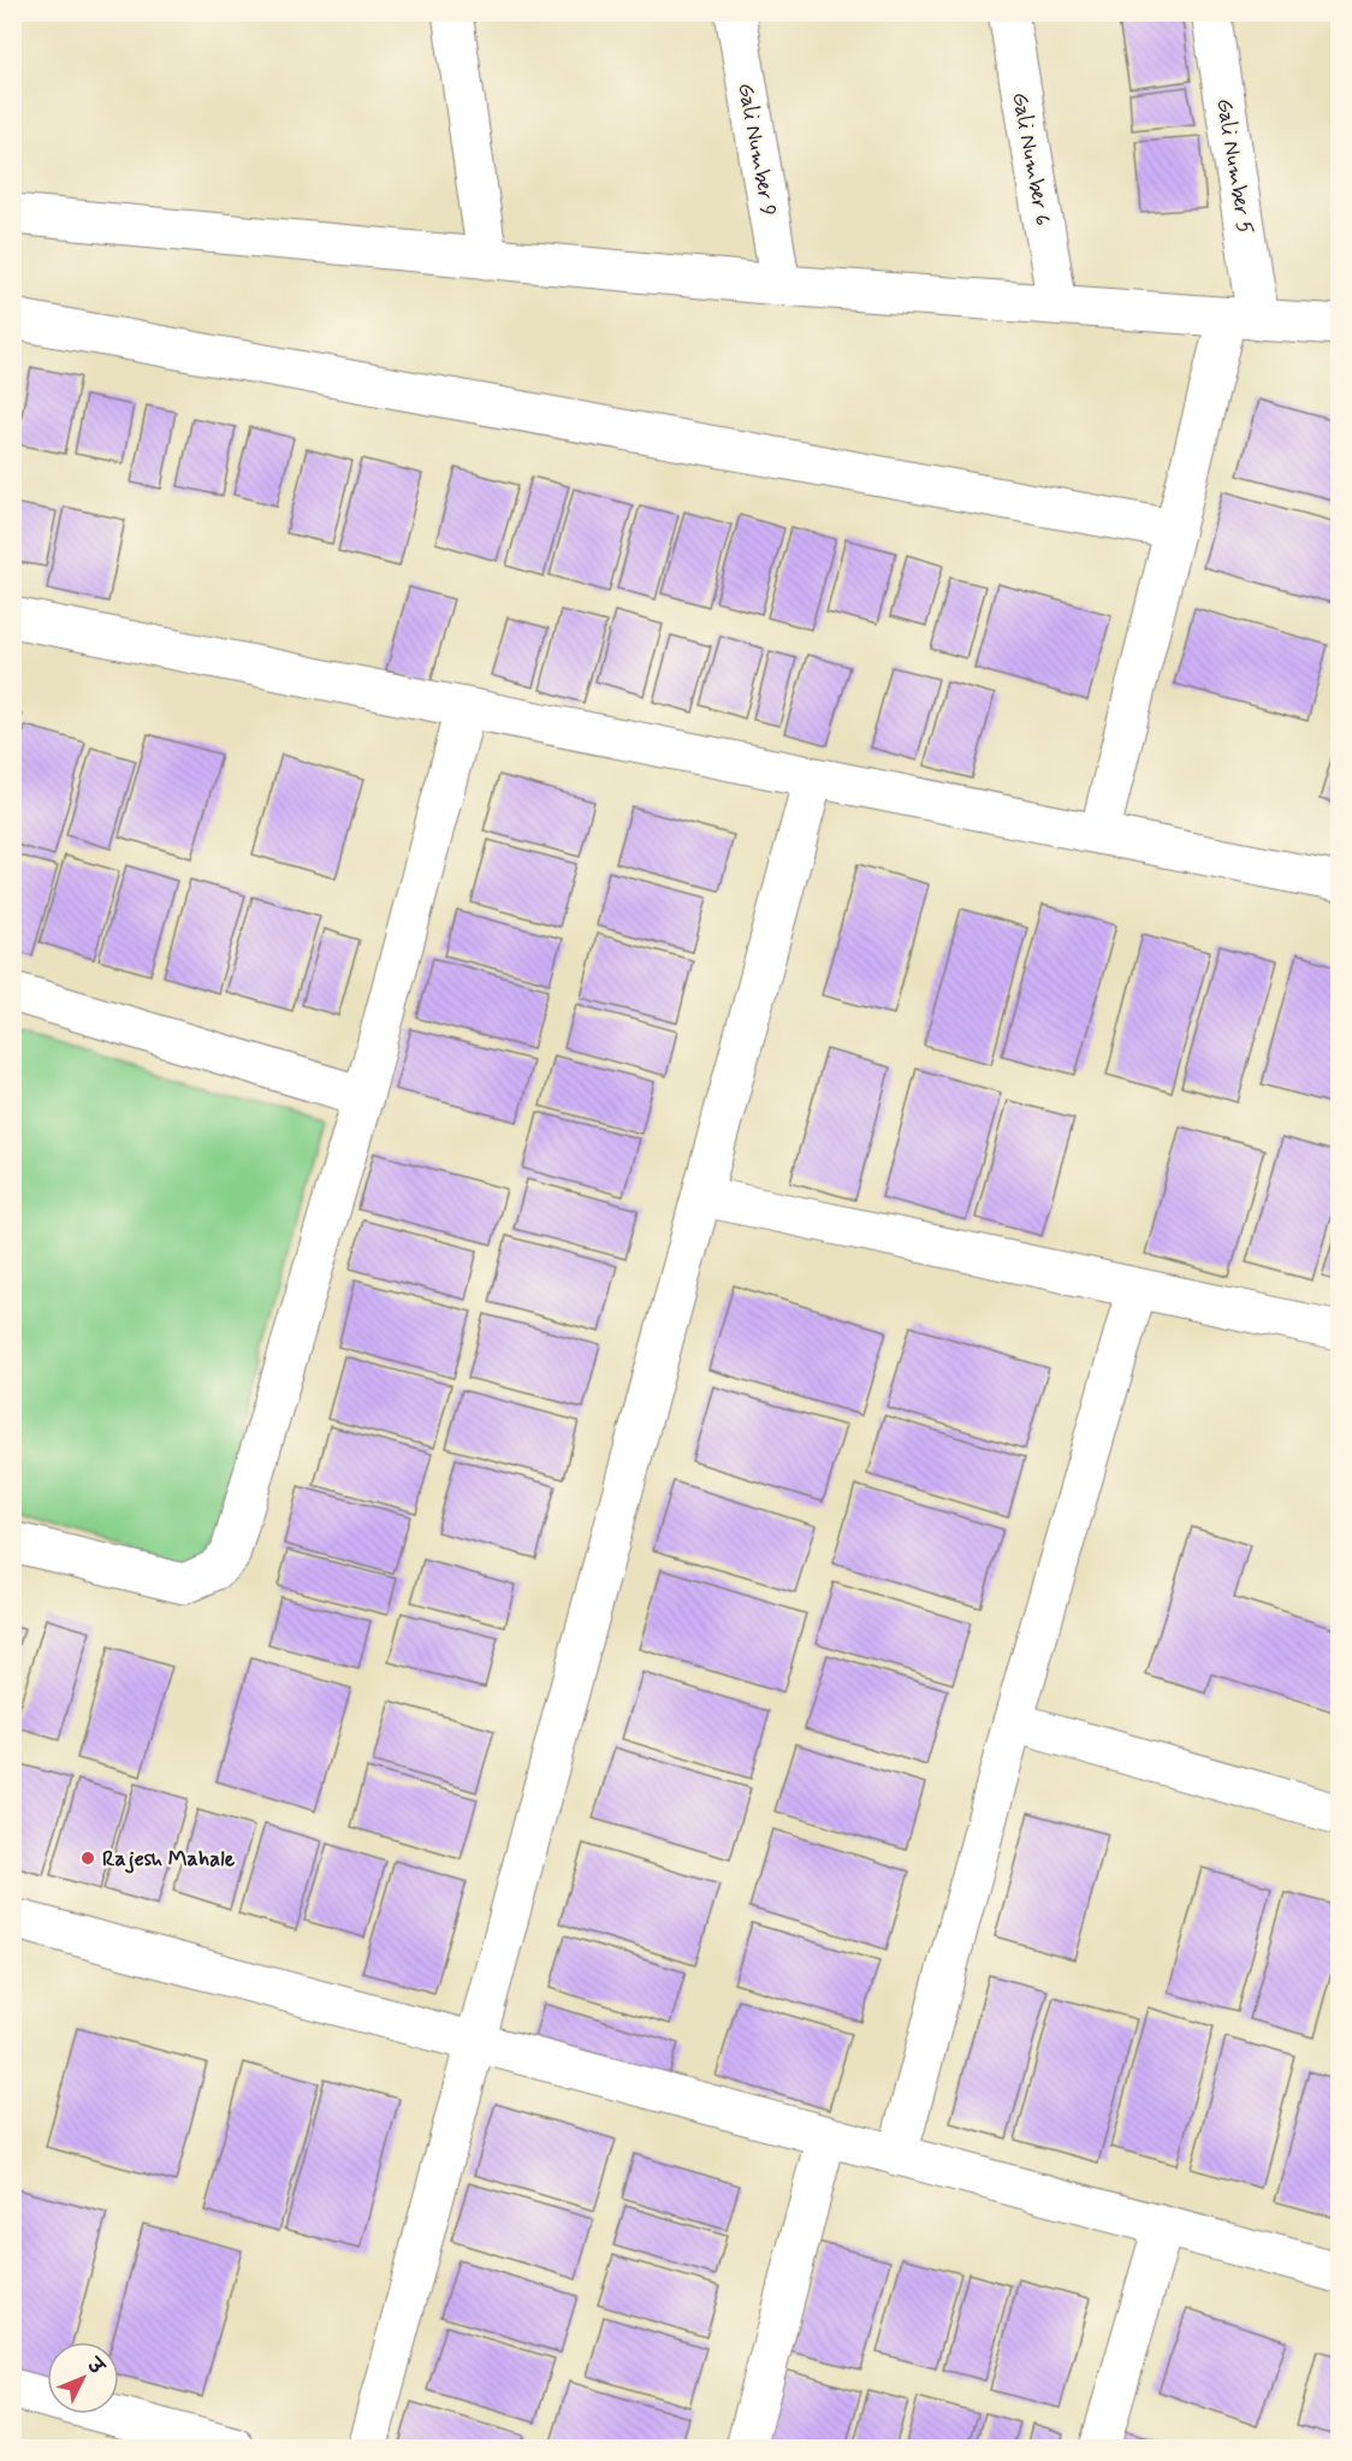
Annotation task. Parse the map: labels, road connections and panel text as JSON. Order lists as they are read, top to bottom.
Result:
{
  "streets": {
    "street": ["Gali Number 9", "Gali Number 6", "Gali Number 5"]
  },
  "places": ["Rajesh Mahale"],
  "north": "top right"
}
